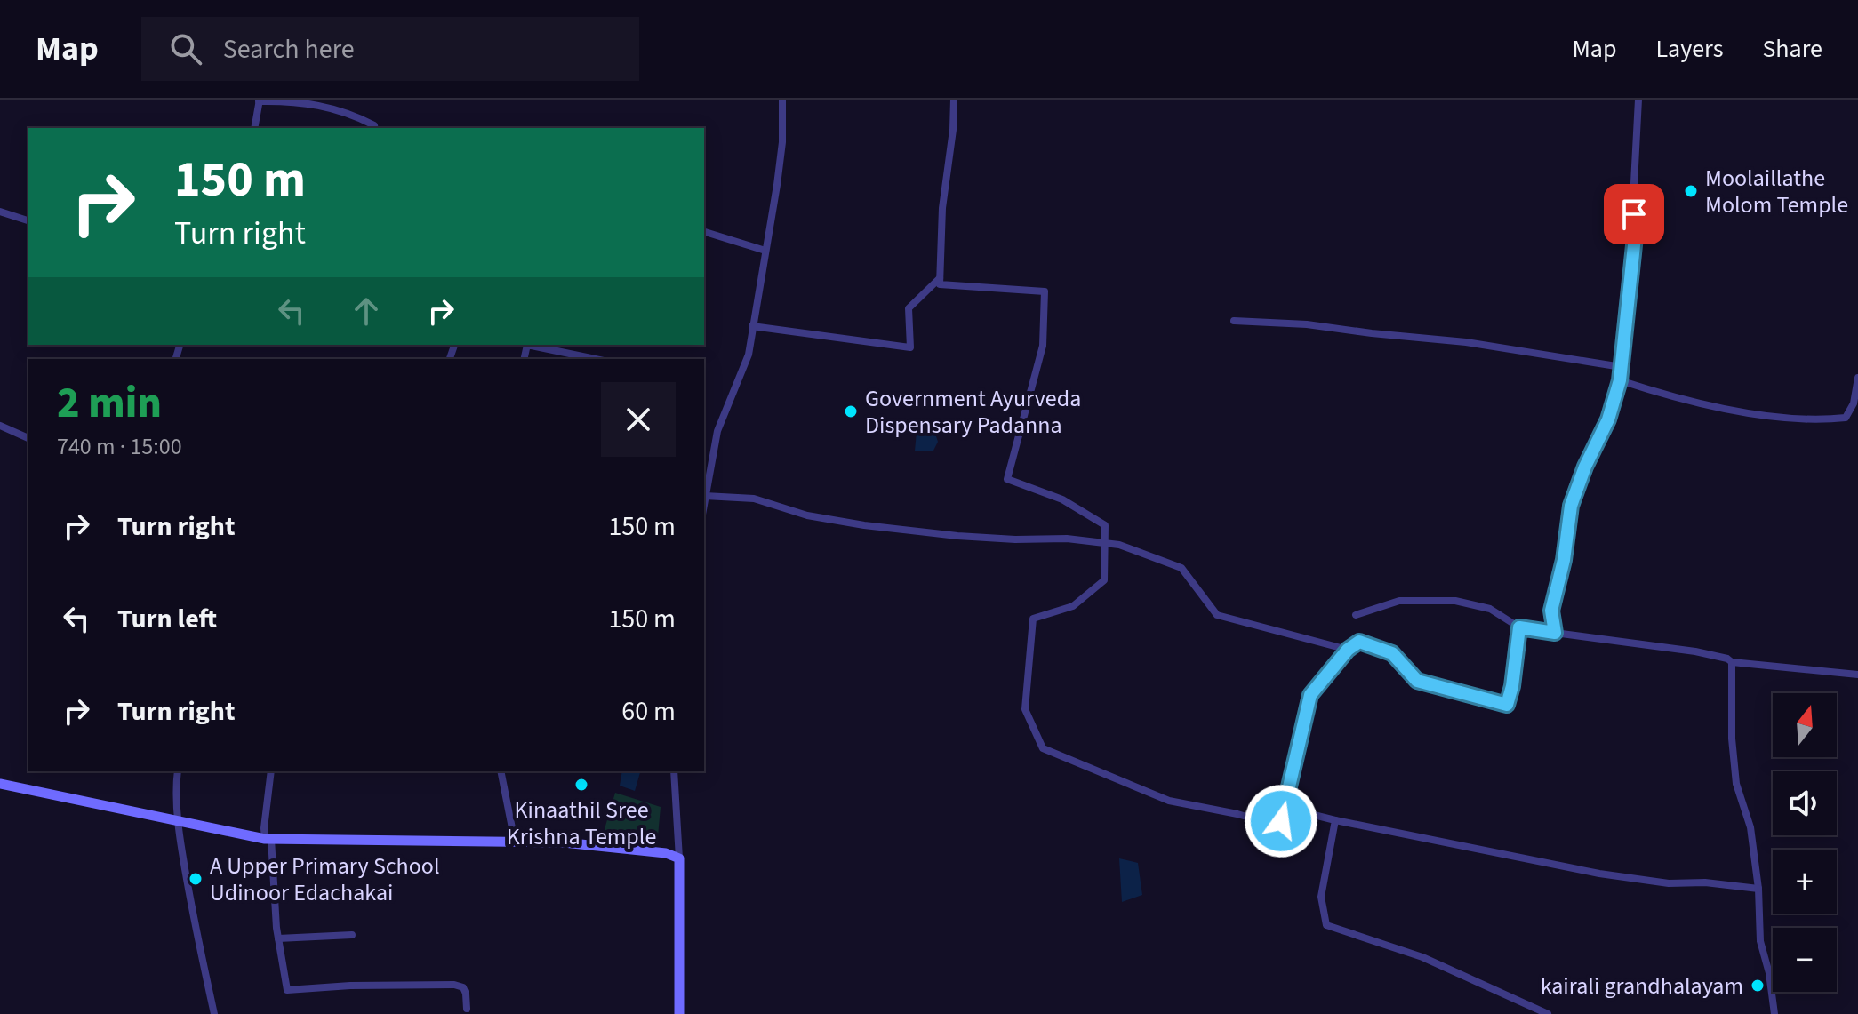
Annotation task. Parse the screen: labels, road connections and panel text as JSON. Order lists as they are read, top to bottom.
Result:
{
  "places": [
    "Moolaillathe Molom Temple",
    "Government Ayurveda Dispensary Padanna",
    "Kinaathil Sree Krishna Temple",
    "A Upper Primary School Udinoor Edachakai",
    "kairali grandhalayam"
  ],
  "north": "top",
  "page": {
    "header": "Map",
    "search": "Search here",
    "nav": ["Map", "Layers", "Share"],
    "turn": ["150 m", "Turn right"],
    "heading": ["2 min", "740 m · 15:00"],
    "list": [
      {
        "name": "Turn right",
        "value": "150 m"
      },
      {
        "name": "Turn left",
        "value": "150 m"
      },
      {
        "name": "Turn right",
        "value": "60 m"
      }
    ],
    "map_buttons": ["+", "−"]
  }
}
